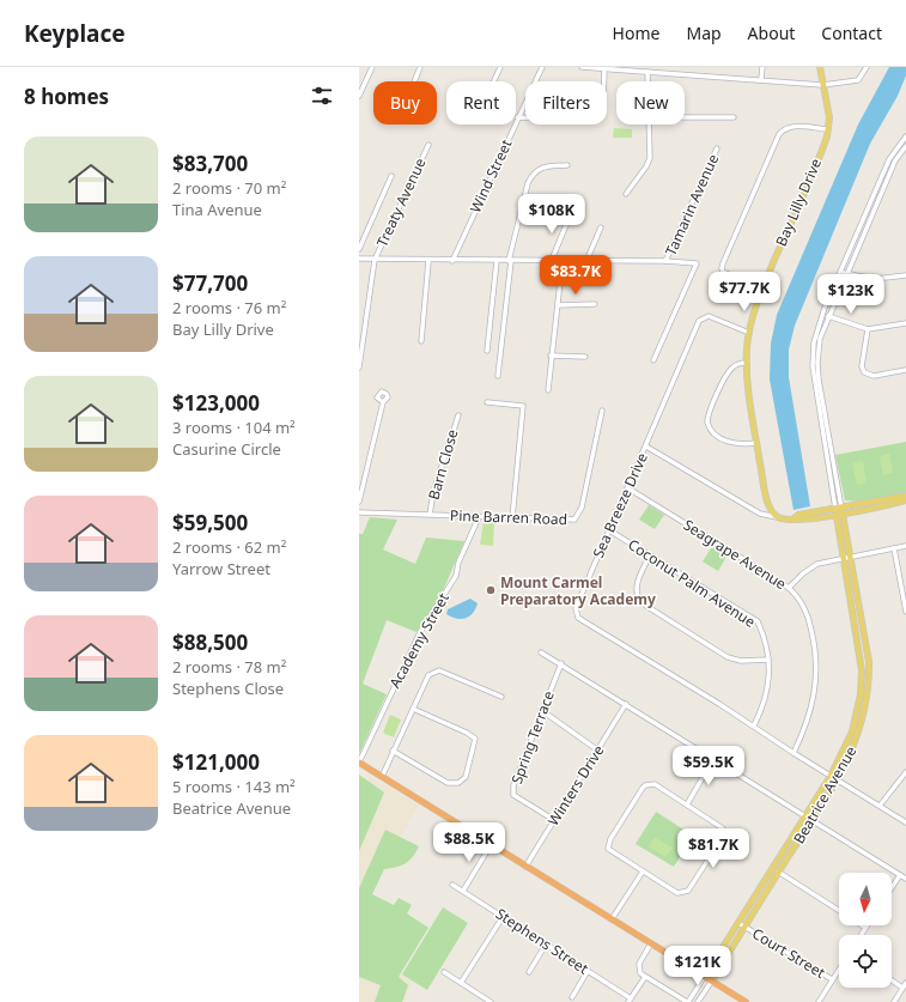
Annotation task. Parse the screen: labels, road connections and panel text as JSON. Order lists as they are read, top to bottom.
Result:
{
  "streets": {
    "main road": ["Bay Lilly Drive", "Beatrice Avenue"],
    "street": [
      "Wind Street",
      "Treaty Avenue",
      "Tamarin Avenue",
      "Barn Close",
      "Sea Breeze Drive",
      "Pine Barren Road",
      "Seagrape Avenue",
      "Coconut Palm Avenue",
      "Academy Street",
      "Spring Terrace",
      "Winters Drive",
      "Stephens Street",
      "Court Street"
    ]
  },
  "crossings": [
    ["Bay Lilly Drive", "Sea Breeze Drive"],
    ["Barn Close", "Pine Barren Road"],
    ["Sea Breeze Drive", "Seagrape Avenue"],
    ["Sea Breeze Drive", "Coconut Palm Avenue"],
    ["Sea Breeze Drive", "Beatrice Avenue"],
    ["Pine Barren Road", "Academy Street"],
    ["Spring Terrace", "Winters Drive"],
    ["Beatrice Avenue", "Court Street"]
  ],
  "places": ["Mount Carmel Preparatory Academy"],
  "north": "bottom",
  "page": {
    "header": "Keyplace",
    "nav": [
      "Home",
      "Map",
      "About",
      "Contact"
    ],
    "heading": "8 homes",
    "chip": [
      "Buy",
      "Rent",
      "Filters",
      "New"
    ],
    "list": [
      {
        "name": "$83,700",
        "note": "2 rooms · 70 m² · Tina Avenue"
      },
      {
        "name": "$77,700",
        "note": "2 rooms · 76 m² · Bay Lilly Drive"
      },
      {
        "name": "$123,000",
        "note": "3 rooms · 104 m² · Casurine Circle"
      },
      {
        "name": "$59,500",
        "note": "2 rooms · 62 m² · Yarrow Street"
      },
      {
        "name": "$88,500",
        "note": "2 rooms · 78 m² · Stephens Close"
      },
      {
        "name": "$121,000",
        "note": "5 rooms · 143 m² · Beatrice Avenue"
      }
    ],
    "price": [
      "$108K",
      "$83.7K",
      "$77.7K",
      "$123K",
      "$59.5K",
      "$88.5K",
      "$81.7K",
      "$121K"
    ]
  }
}
